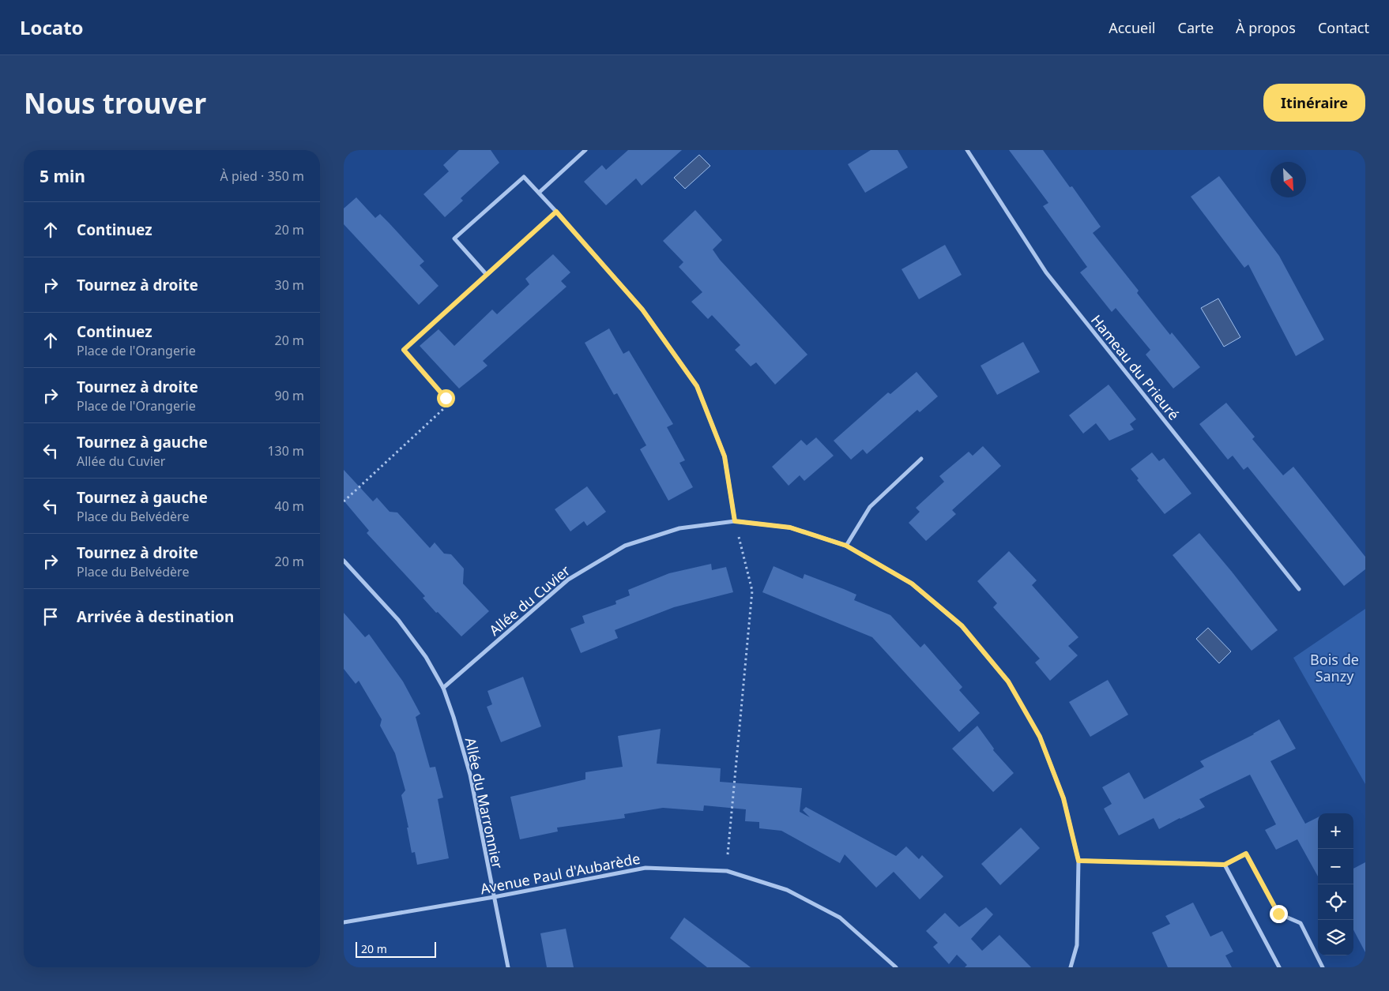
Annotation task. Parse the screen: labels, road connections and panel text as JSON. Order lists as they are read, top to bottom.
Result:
{
  "streets": {
    "street": [
      "Hameau du Prieuré",
      "Allée du Cuvier",
      "Allée du Marronnier",
      "Avenue Paul d'Aubarède"
    ]
  },
  "crossings": [
    ["Allée du Cuvier", "Allée du Marronnier"],
    ["Allée du Marronnier", "Avenue Paul d'Aubarède"]
  ],
  "parks": ["Bois de Sanzy"],
  "scale_bar": "20 m",
  "north": "bottom right",
  "page": {
    "header": "Locato",
    "nav": [
      "Accueil",
      "Carte",
      "À propos",
      "Contact"
    ],
    "buttons": "Itinéraire",
    "title": "Nous trouver",
    "heading": ["5 min", "À pied · 350 m"],
    "list": [
      ["Continuez", "20 m"],
      ["Tournez à droite", "30 m"],
      ["Continuez", "Place de l'Orangerie", "20 m"],
      ["Tournez à droite", "Place de l'Orangerie", "90 m"],
      ["Tournez à gauche", "Allée du Cuvier", "130 m"],
      ["Tournez à gauche", "Place du Belvédère", "40 m"],
      ["Tournez à droite", "Place du Belvédère", "20 m"],
      "Arrivée à destination"
    ],
    "map_buttons": ["+", "−"],
    "scale": "20 m"
  }
}
